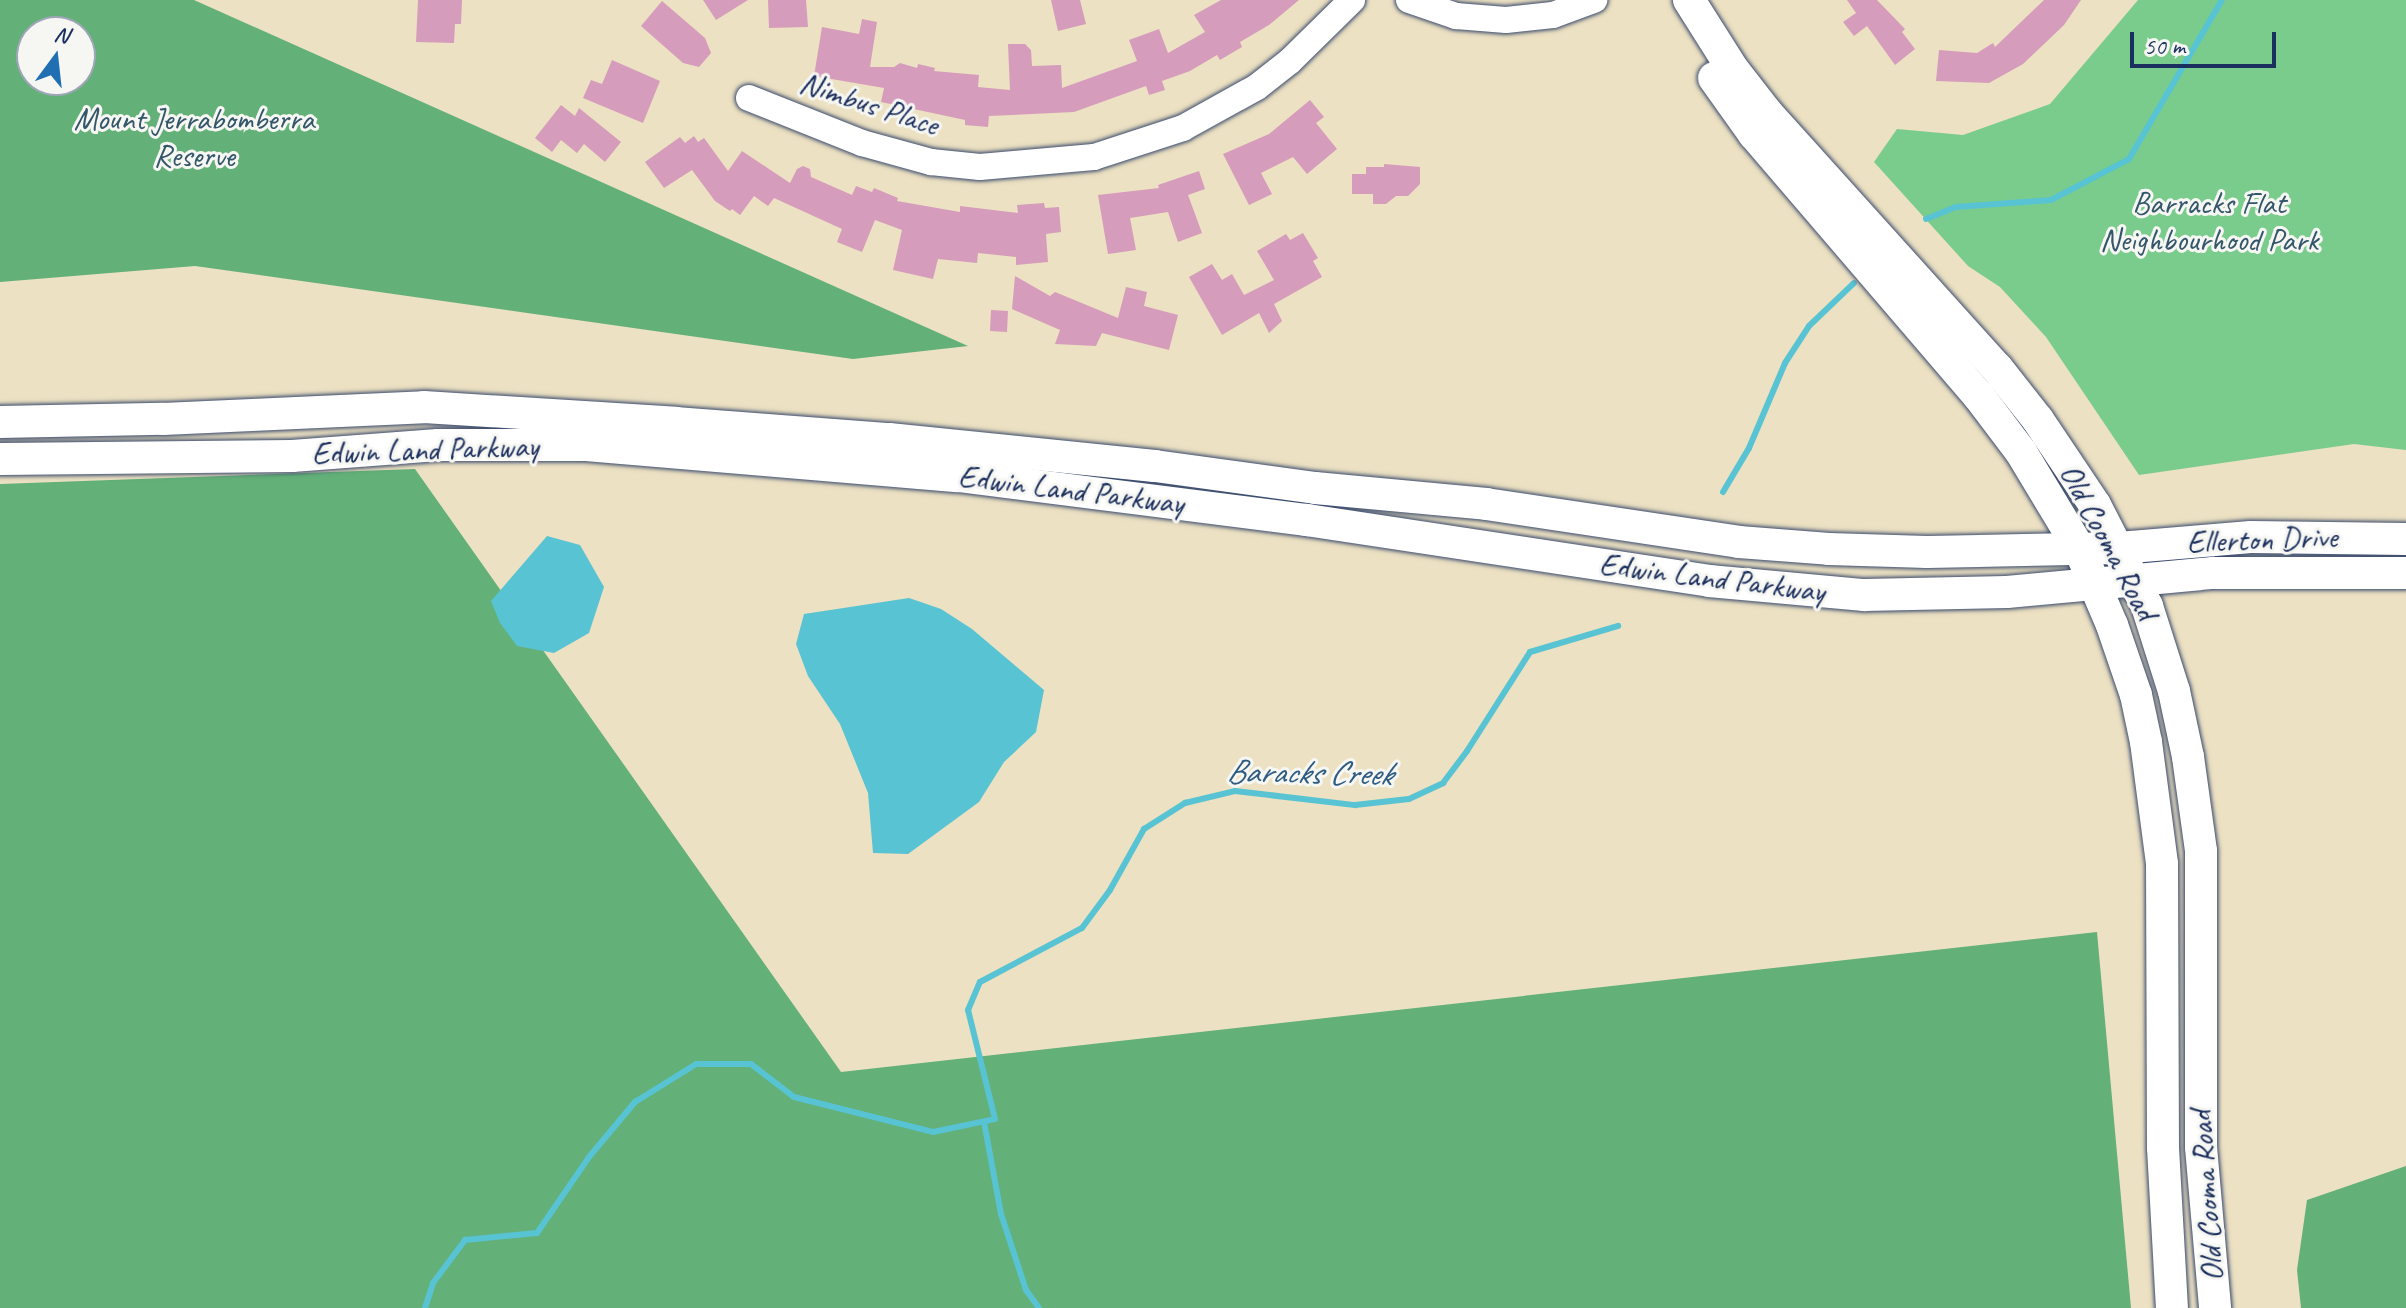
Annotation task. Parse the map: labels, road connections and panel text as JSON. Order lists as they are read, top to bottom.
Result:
{
  "streets": {
    "main road": ["Edwin Land Parkway", "Ellerton Drive", "Old Cooma Road"],
    "street": ["Nimbus Place"]
  },
  "crossings": [
    ["Edwin Land Parkway", "Ellerton Drive"],
    ["Edwin Land Parkway", "Old Cooma Road"],
    ["Ellerton Drive", "Old Cooma Road"]
  ],
  "water": ["Baracks Creek"],
  "parks": ["Mount Jerrabomberra Reserve", "Barracks Flat Neighbourhood Park"],
  "scale_bar": "50 m",
  "north": "top"
}
